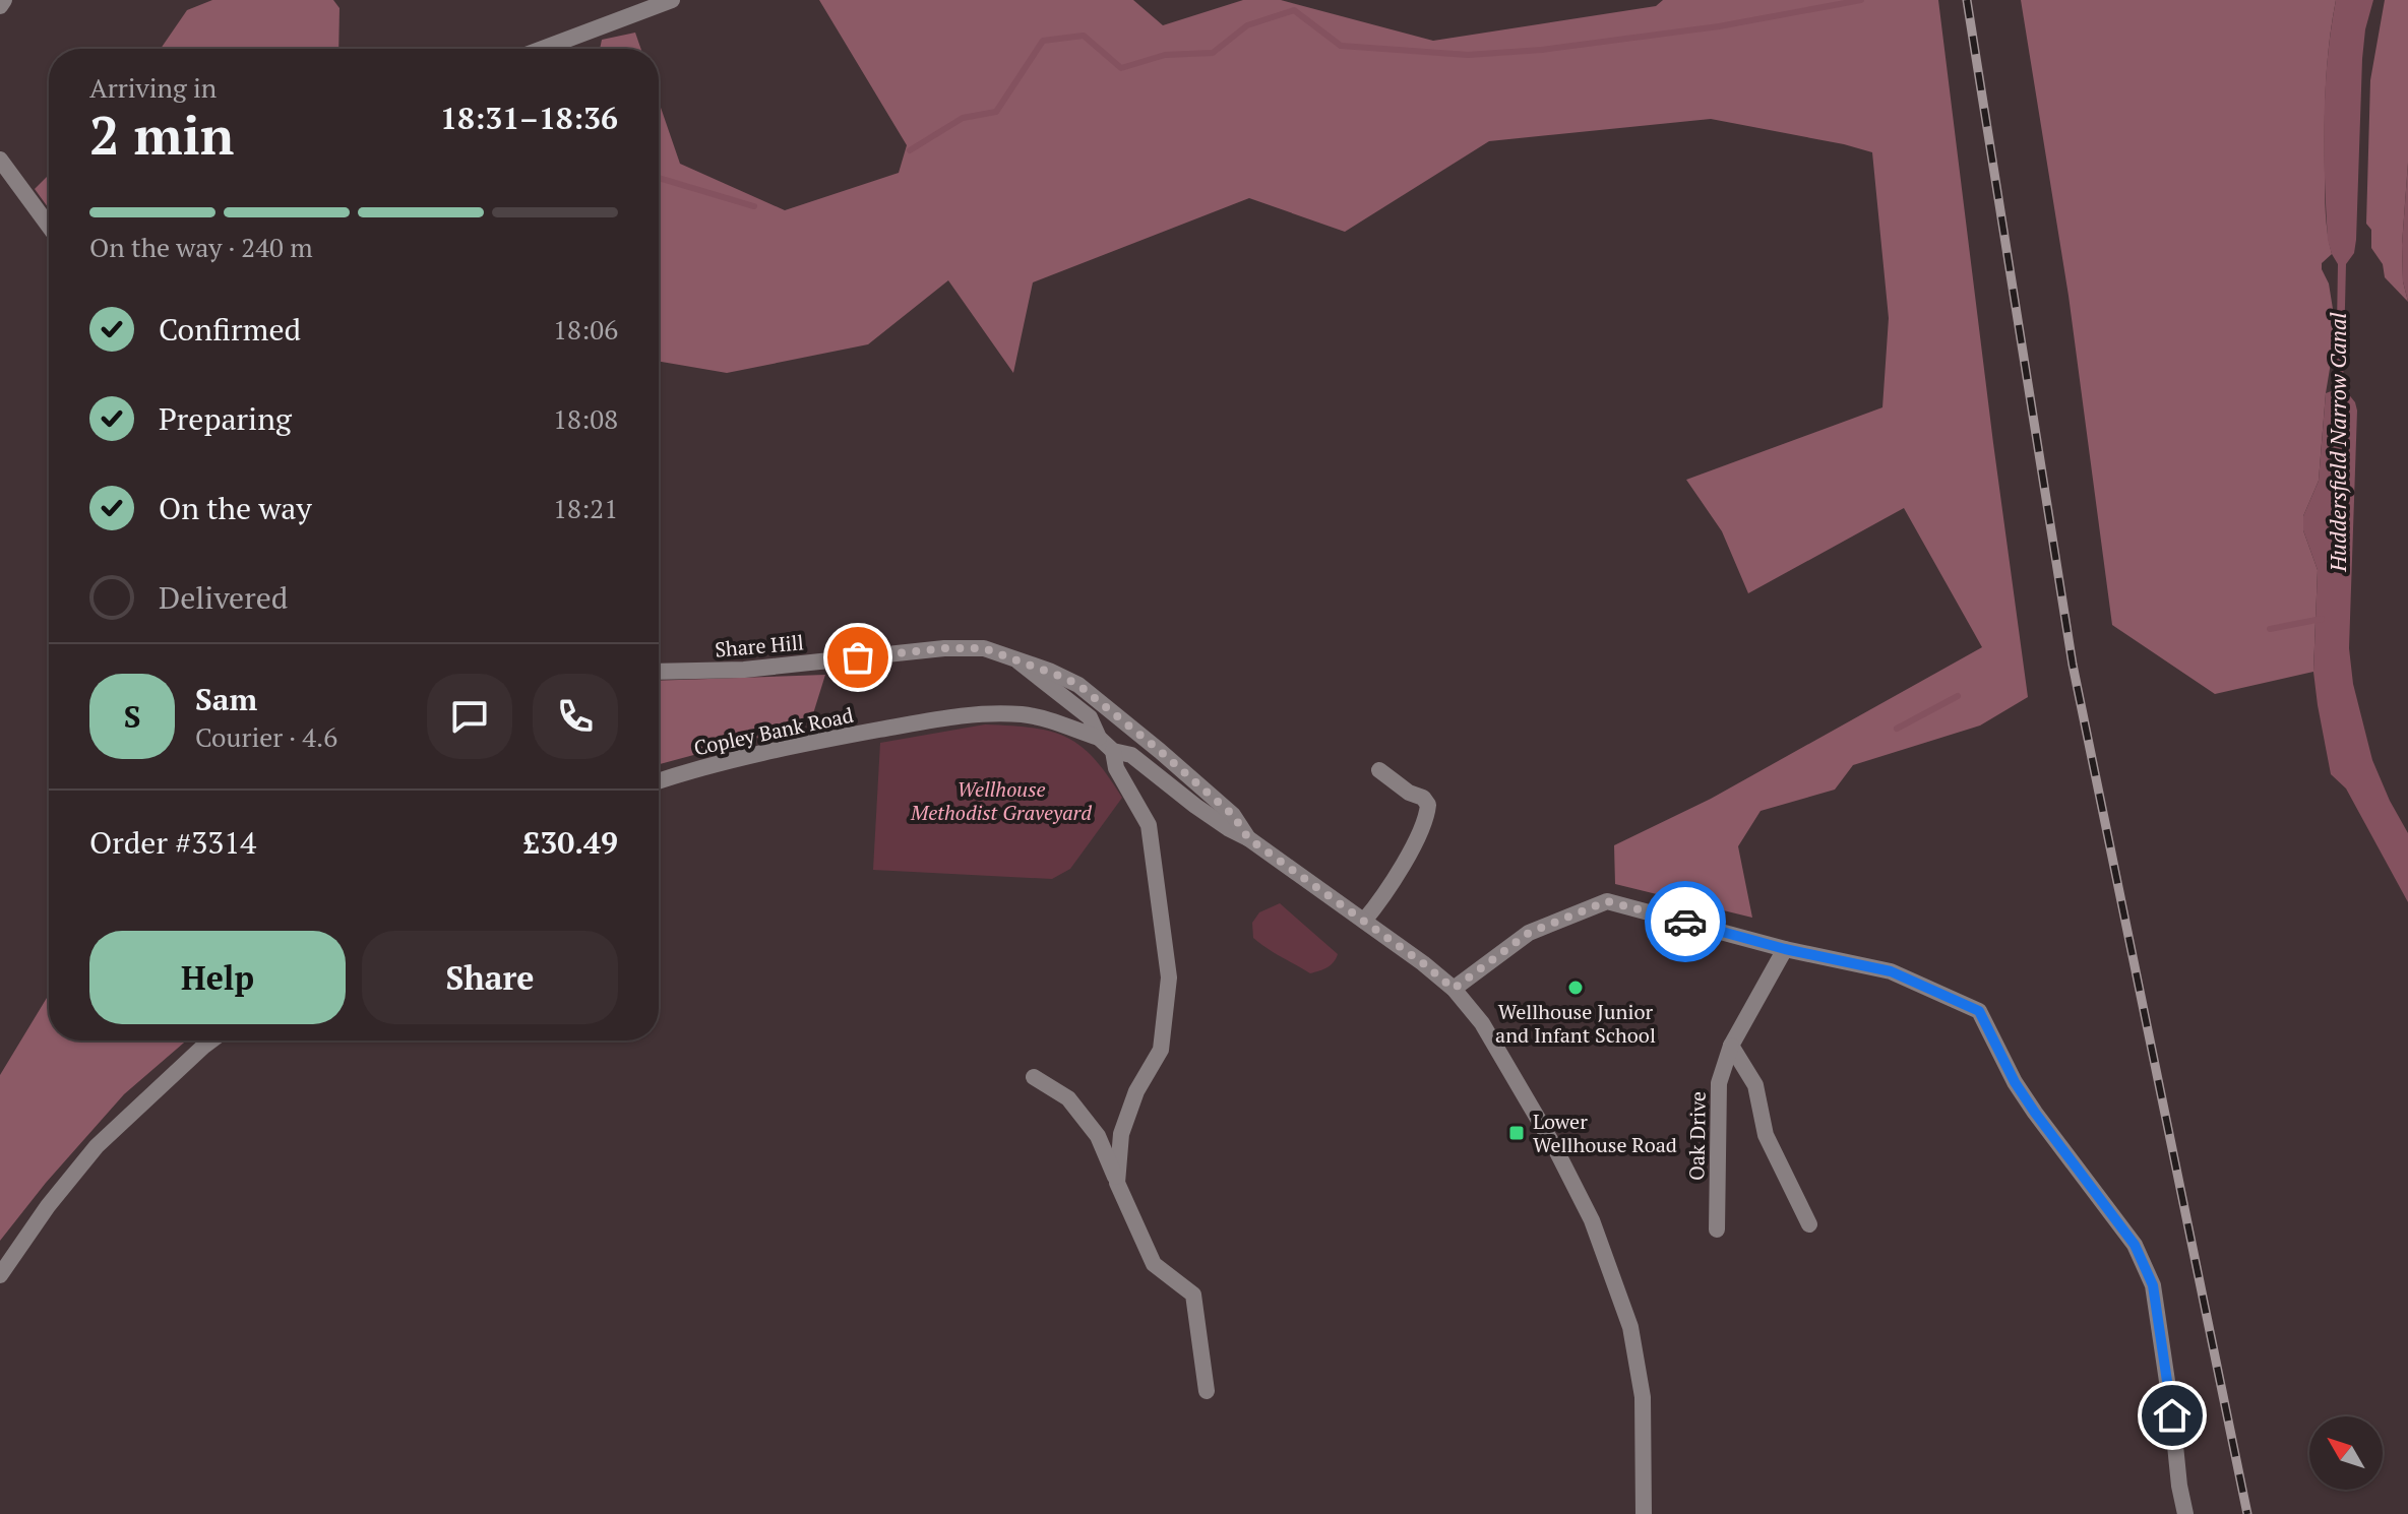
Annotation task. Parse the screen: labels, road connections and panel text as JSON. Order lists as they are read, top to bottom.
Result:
{
  "streets": {
    "street": ["Share Hill", "Copley Bank Road", "Oak Drive"]
  },
  "crossings": [
    ["Share Hill", "Copley Bank Road"]
  ],
  "water": ["Huddersfield Narrow Canal"],
  "parks": ["Wellhouse Methodist Graveyard"],
  "places": {
    "other": ["Wellhouse Junior and Infant School"],
    "transit": ["Lower Wellhouse Road"]
  },
  "north": "top left",
  "page": {
    "heading": ["2 min", "Arriving in", "18:31–18:36"],
    "panel": [
      "Sam",
      "Courier · 4.6",
      "Order #3314",
      "£30.49"
    ],
    "bar": "On the way · 240 m",
    "list": [
      ["Confirmed", "18:06"],
      ["Preparing", "18:08"],
      ["On the way", "18:21"],
      "Delivered"
    ],
    "round": "S",
    "buttons": ["Help", "Share"]
  }
}
